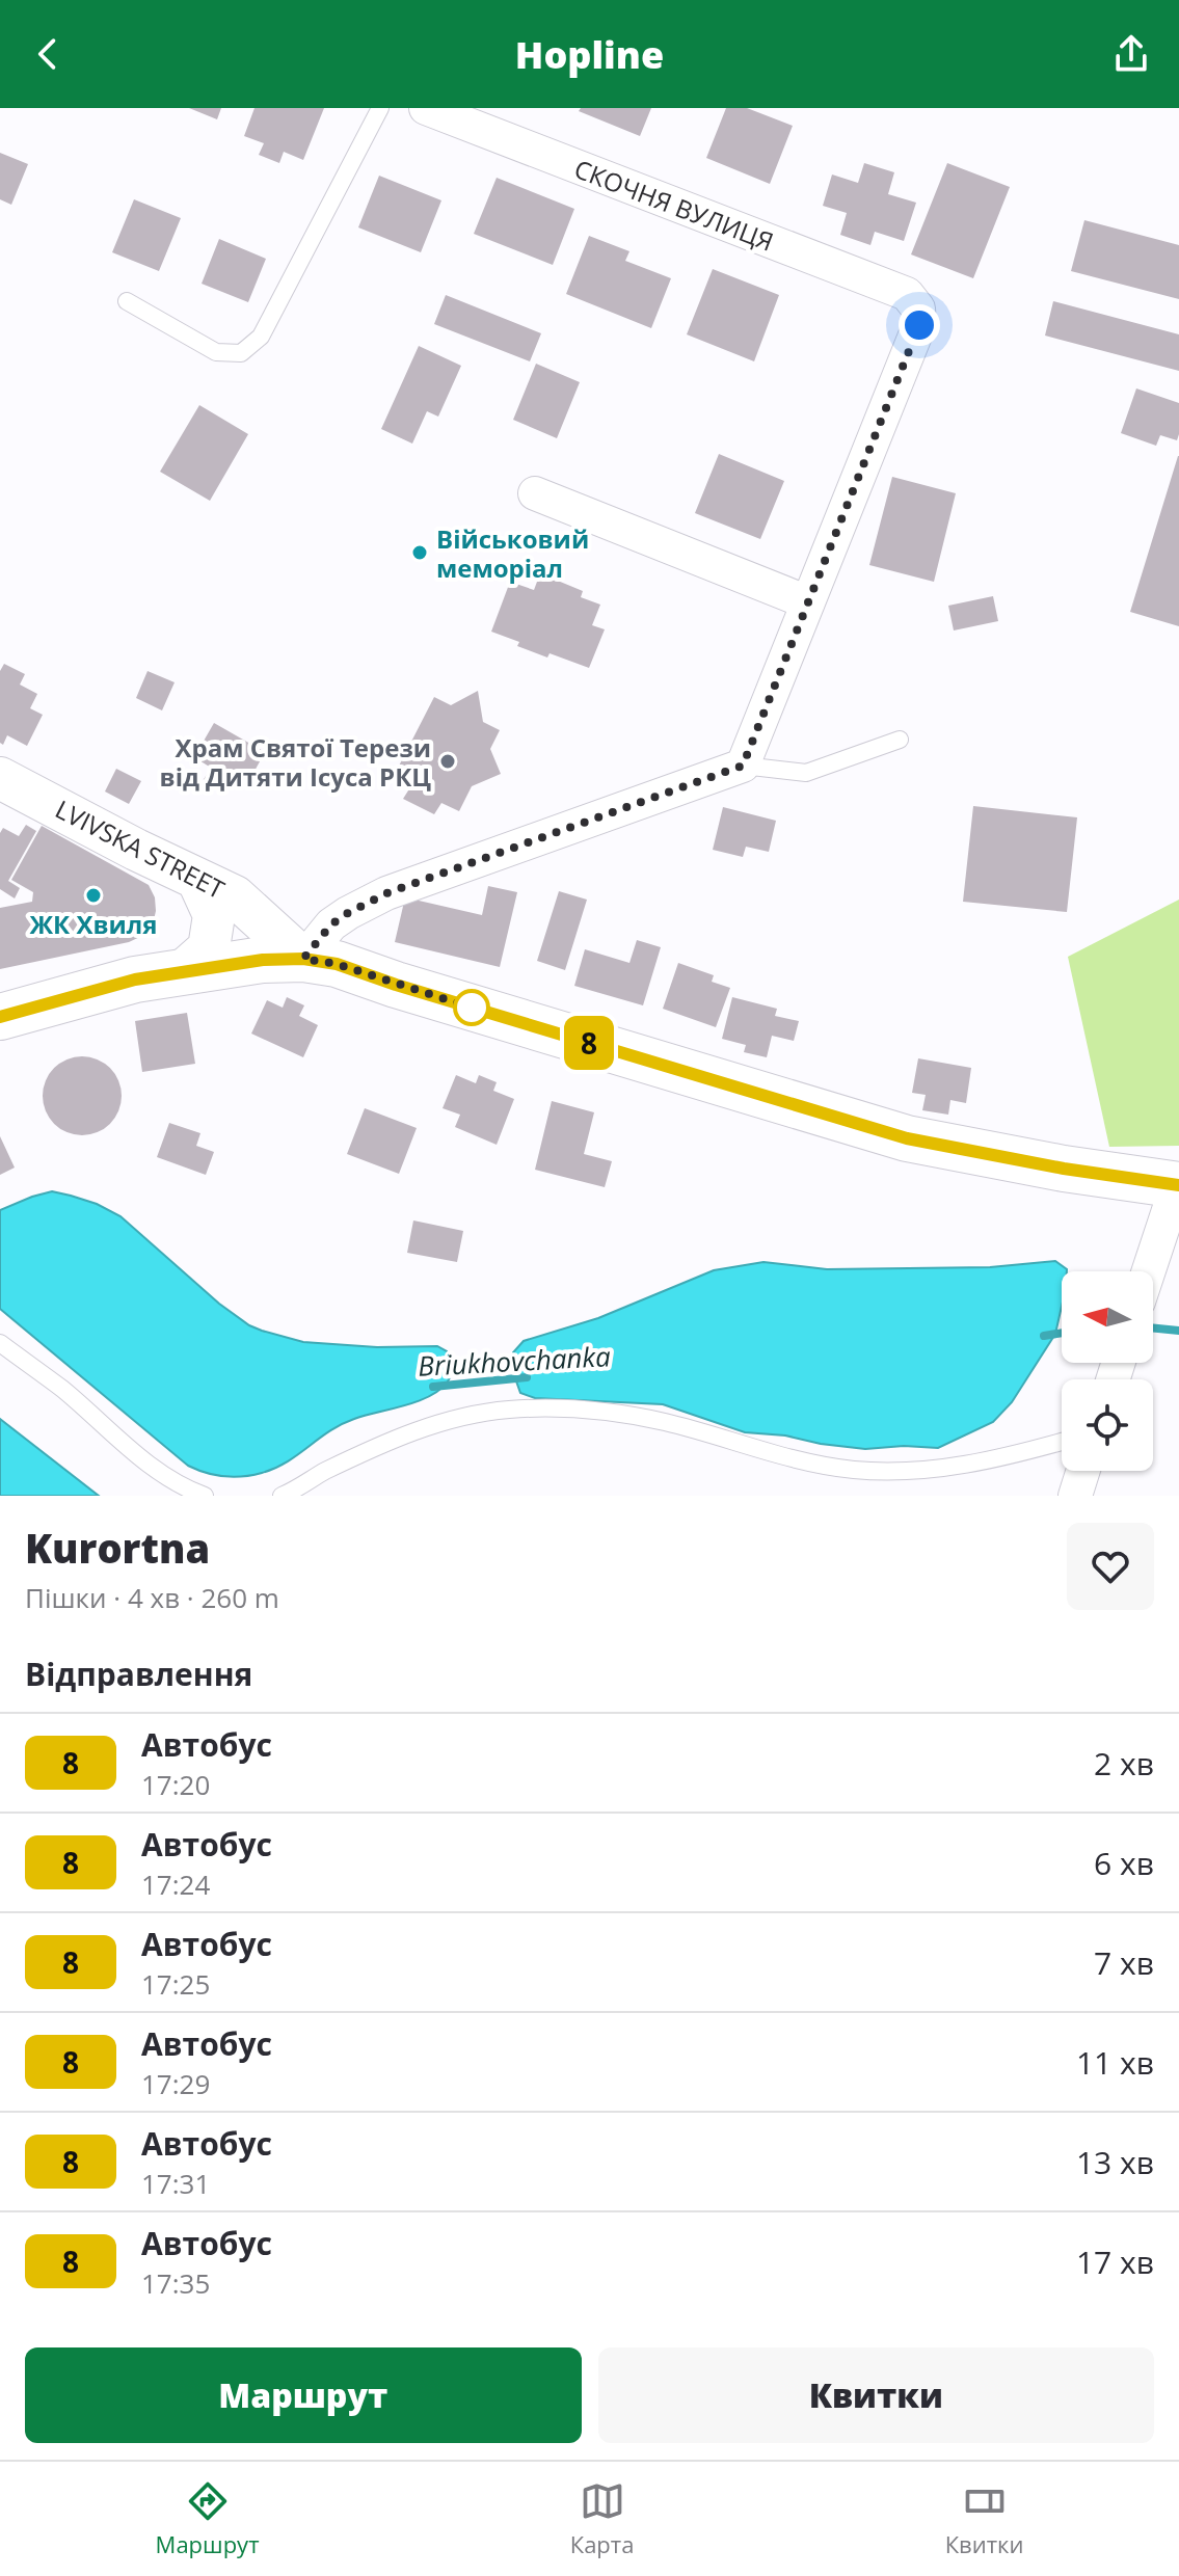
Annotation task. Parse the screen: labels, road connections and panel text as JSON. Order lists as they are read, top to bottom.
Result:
{
  "streets": {
    "street": ["СКОЧНЯ ВУЛИЦЯ", "LVIVSKA STREET"]
  },
  "water": ["Briukhovchanka"],
  "places": ["Військовий меморіал", "Храм Святої Терези від Дитяти Ісуса РКЦ", "ЖК Хвиля"],
  "lines": ["bus line 8"],
  "north": "left",
  "page": {
    "header": "Hopline",
    "on_map": "8",
    "heading": [
      ["Kurortna", "Пішки · 4 хв · 260 m"],
      "Відправлення"
    ],
    "list": [
      {
        "mark": "8",
        "name": "Автобус",
        "note": "17:20",
        "value": "2 хв"
      },
      {
        "mark": "8",
        "name": "Автобус",
        "note": "17:24",
        "value": "6 хв"
      },
      {
        "mark": "8",
        "name": "Автобус",
        "note": "17:25",
        "value": "7 хв"
      },
      {
        "mark": "8",
        "name": "Автобус",
        "note": "17:29",
        "value": "11 хв"
      },
      {
        "mark": "8",
        "name": "Автобус",
        "note": "17:31",
        "value": "13 хв"
      },
      {
        "mark": "8",
        "name": "Автобус",
        "note": "17:35",
        "value": "17 хв"
      }
    ],
    "buttons": ["Маршрут", "Квитки"],
    "tabs": ["Маршрут", "Карта", "Квитки"]
  }
}
